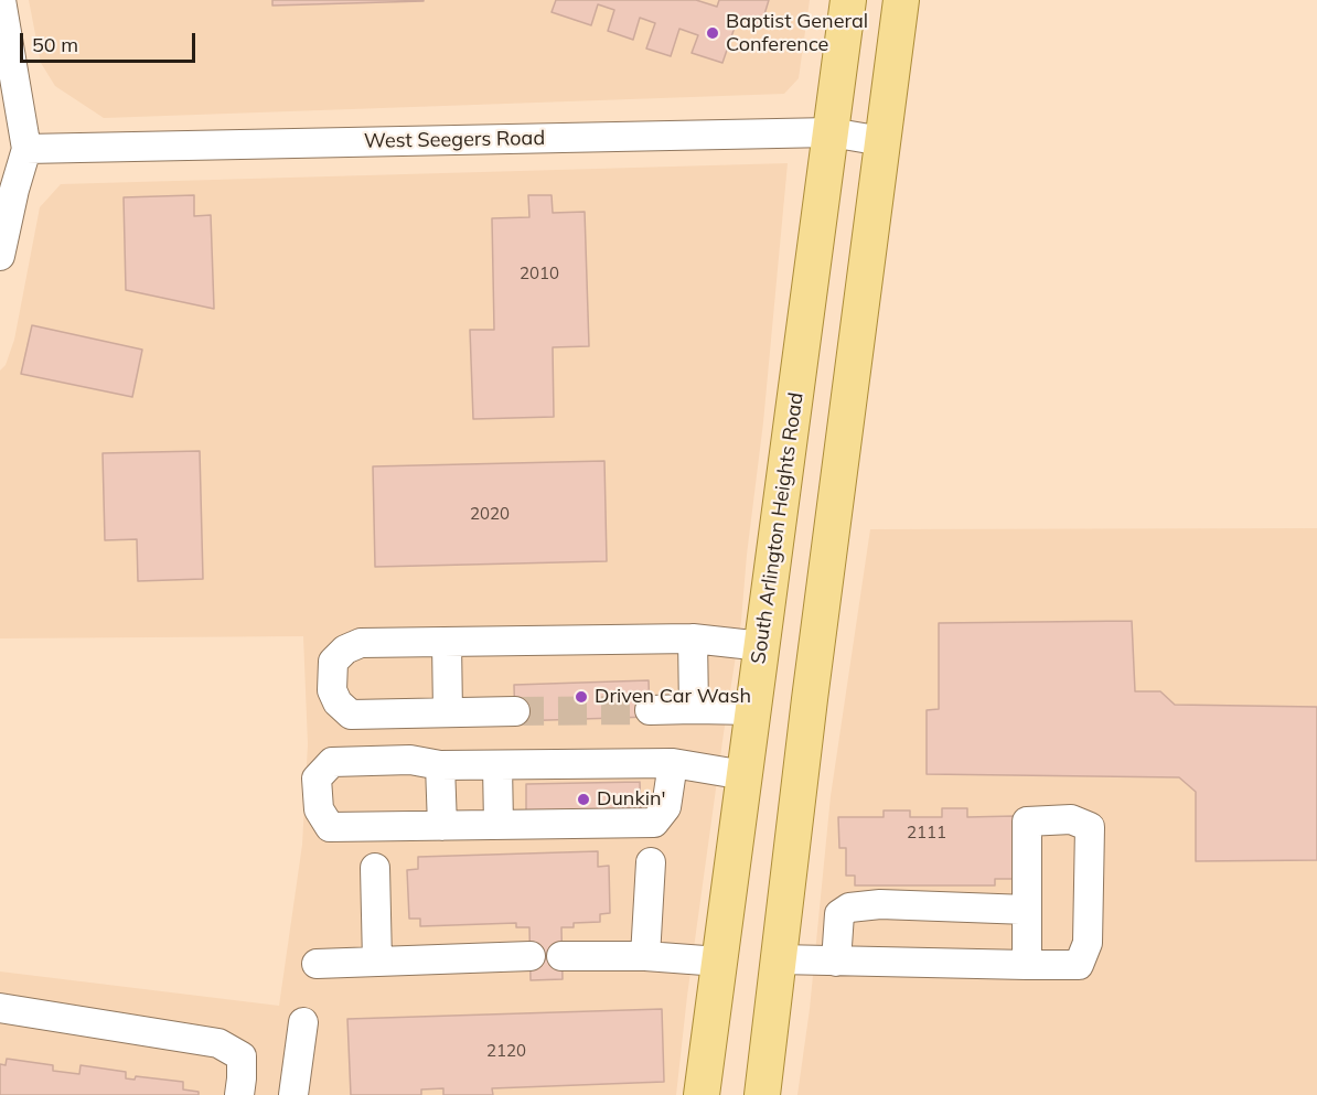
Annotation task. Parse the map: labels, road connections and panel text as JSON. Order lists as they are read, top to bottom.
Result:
{
  "streets": {
    "main road": ["South Arlington Heights Road"],
    "street": ["West Seegers Road"]
  },
  "crossings": [
    ["West Seegers Road", "South Arlington Heights Road"]
  ],
  "places": ["Baptist General Conference", "Driven Car Wash", "Dunkin'"],
  "house_numbers": [
    "2010",
    "2020",
    "2111",
    "2120"
  ],
  "scale_bar": "50 m"
}
